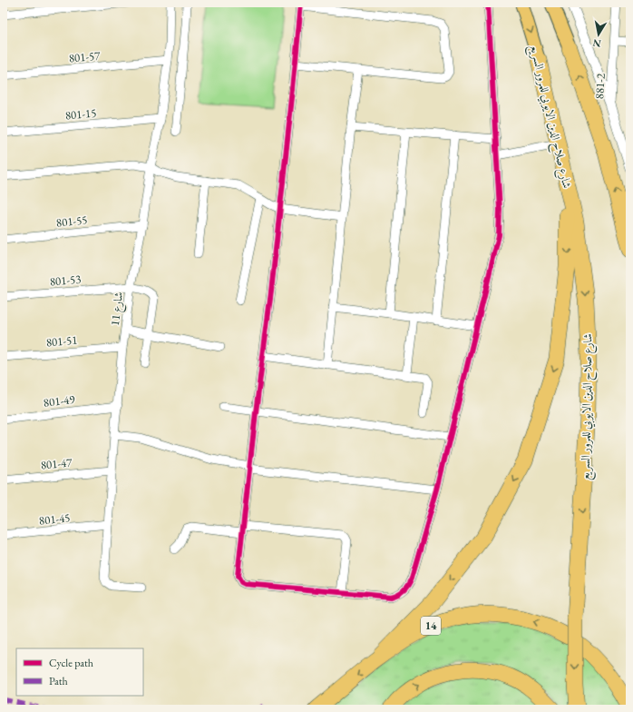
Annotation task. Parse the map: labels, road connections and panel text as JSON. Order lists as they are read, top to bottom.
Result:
{
  "streets": {
    "highway": ["شارع صلاح الدين الايوبي للمرور السريع", "14"],
    "street": [
      "801-57",
      "881-2",
      "801-15",
      "801-55",
      "801-53",
      "شارع 11",
      "801-51",
      "801-49",
      "801-47",
      "801-45"
    ]
  },
  "crossings": [
    ["801-57", "شارع 11"],
    ["801-15", "شارع 11"],
    ["801-55", "شارع 11"],
    ["801-53", "شارع 11"],
    ["شارع 11", "801-51"],
    ["شارع 11", "801-49"],
    ["شارع 11", "801-47"],
    ["شارع 11", "801-45"]
  ],
  "one_way": ["شارع صلاح الدين الايوبي للمرور السريع"],
  "legend": ["Cycle path", "Path"],
  "north": "bottom"
}
